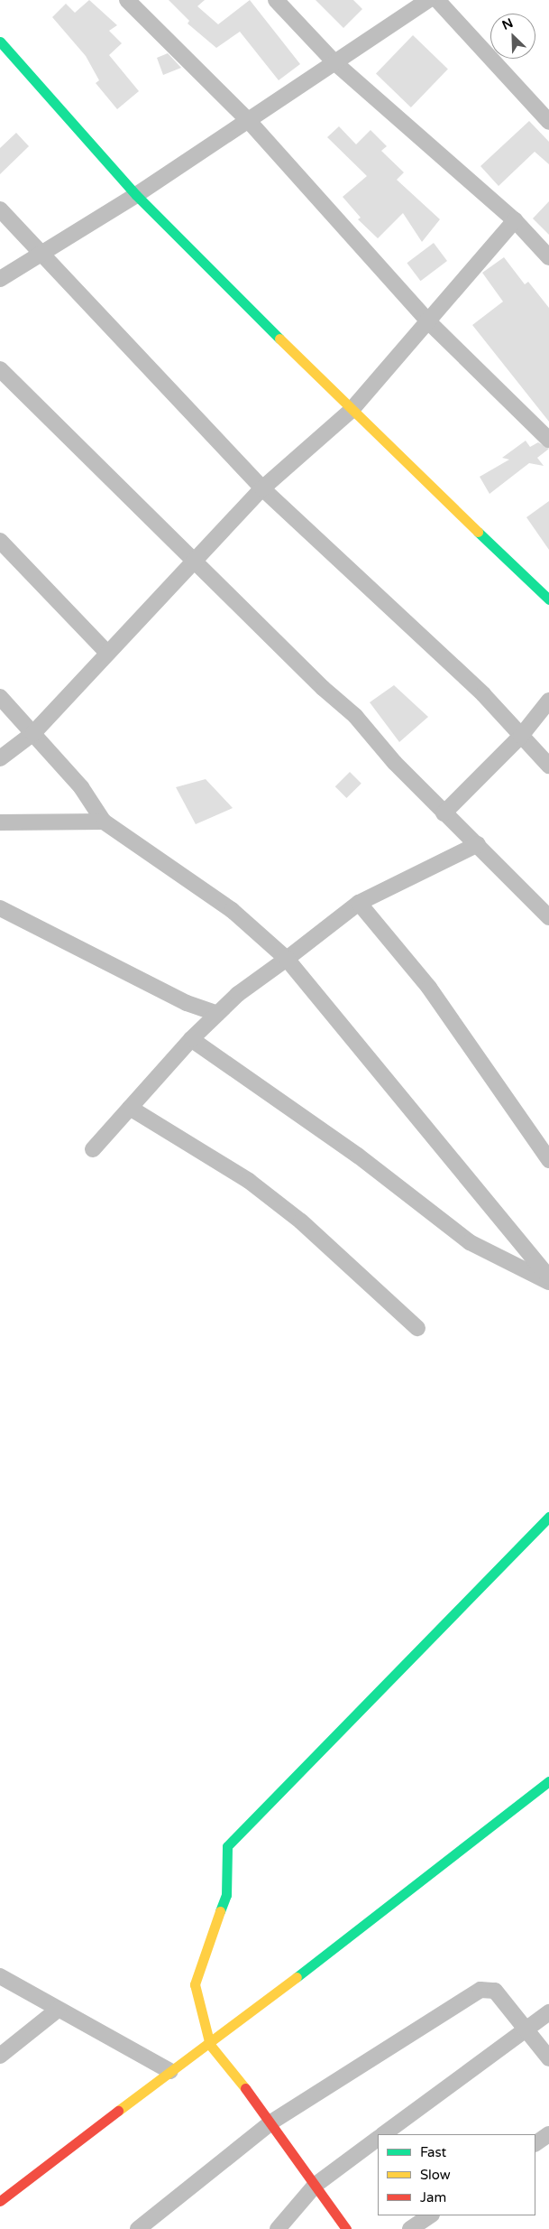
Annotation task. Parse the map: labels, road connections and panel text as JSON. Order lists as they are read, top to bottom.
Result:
{
  "legend": ["Fast", "Slow", "Jam"],
  "north": "top left"
}
